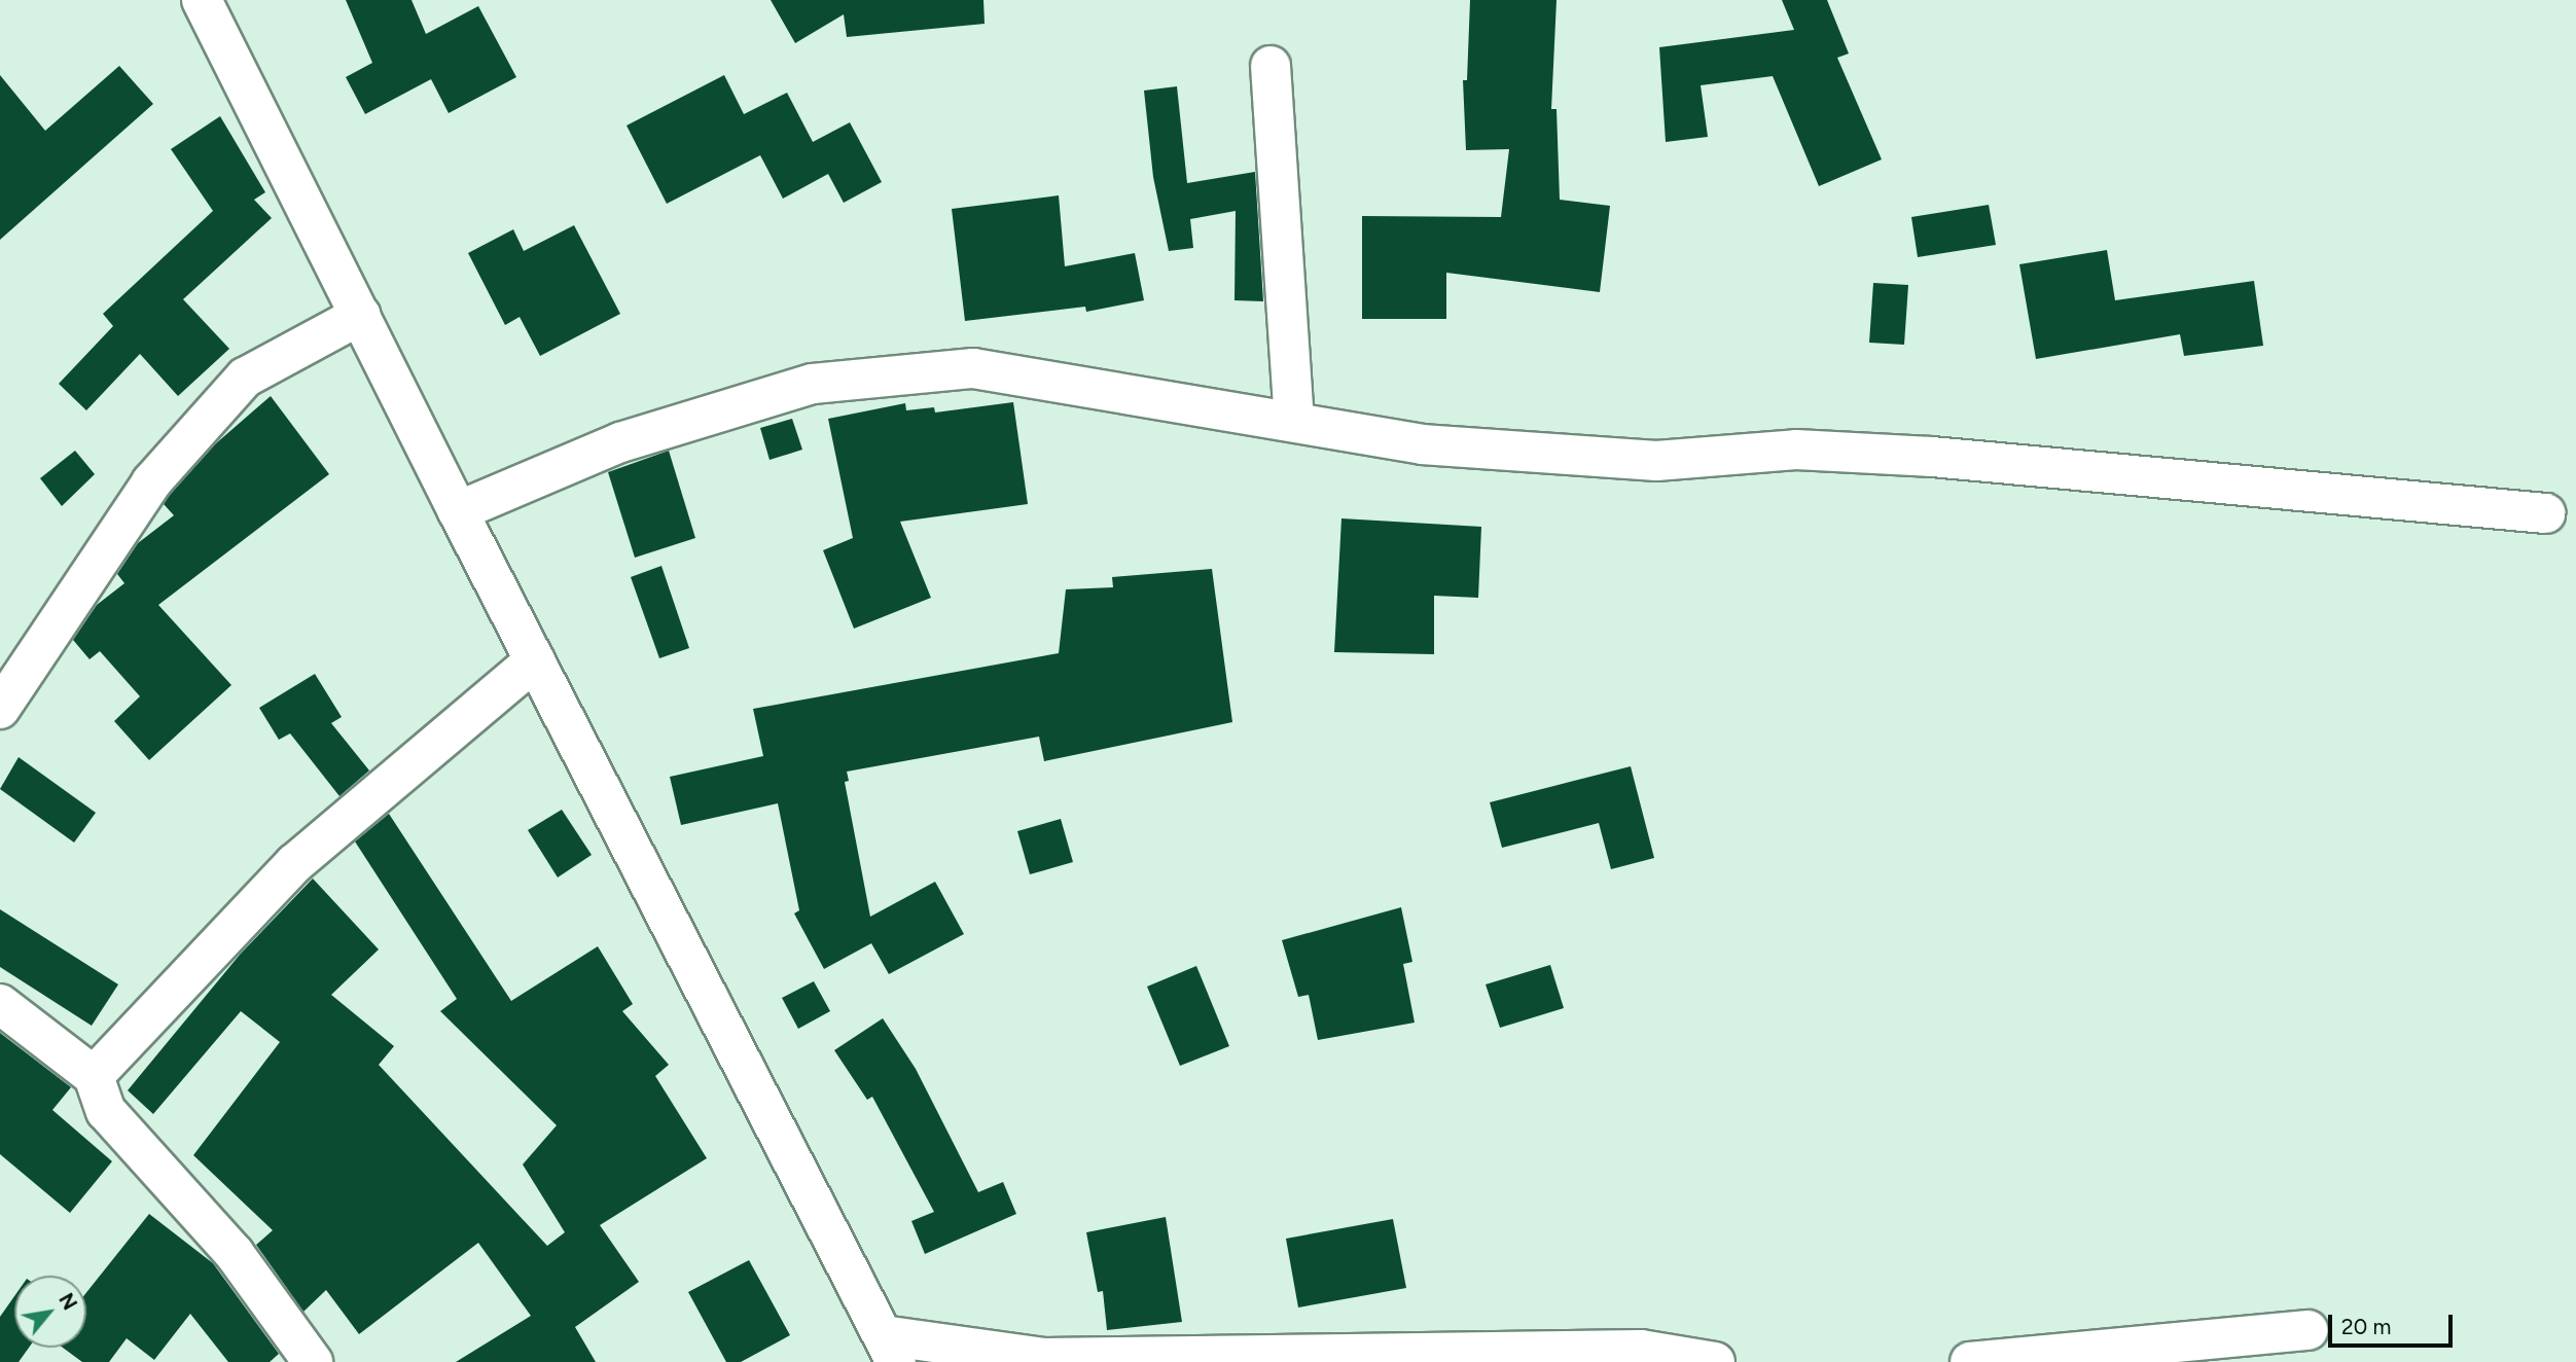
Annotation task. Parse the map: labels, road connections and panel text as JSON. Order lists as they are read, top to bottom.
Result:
{
  "scale_bar": "20 m",
  "north": "top right"
}
